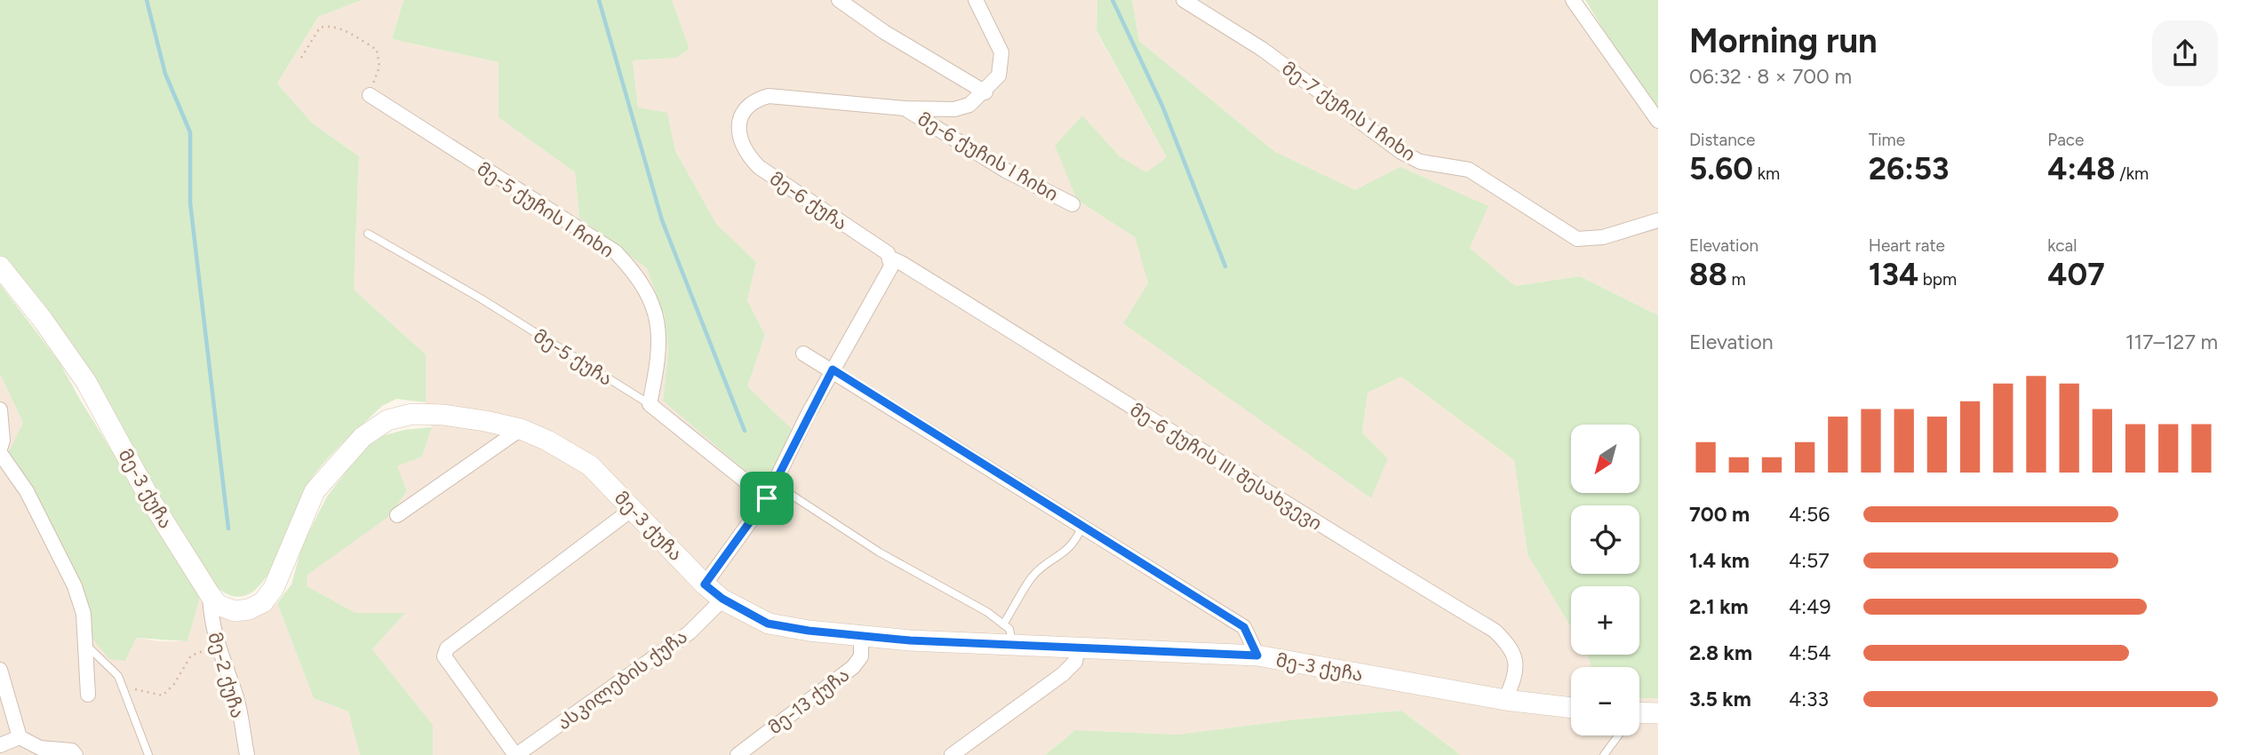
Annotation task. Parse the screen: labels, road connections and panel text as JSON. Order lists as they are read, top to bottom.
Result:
{
  "streets": {
    "street": [
      "მე-7 ქუჩის I ჩიხი",
      "მე-6 ქუჩის I ჩიხი",
      "მე-6 ქუჩა",
      "მე-5 ქუჩის I ჩიხი",
      "მე-5 ქუჩა",
      "მე-6 ქუჩის III შესახვევი",
      "მე-3 ქუჩა",
      "მე-2 ქუჩა",
      "ასკილების ქუჩა",
      "მე-13 ქუჩა"
    ]
  },
  "crossings": [
    ["მე-6 ქუჩის I ჩიხი", "მე-6 ქუჩა"],
    ["მე-6 ქუჩა", "მე-6 ქუჩის III შესახვევი"],
    ["მე-5 ქუჩის I ჩიხი", "მე-5 ქუჩა"],
    ["მე-6 ქუჩის III შესახვევი", "მე-3 ქუჩა"],
    ["მე-3 ქუჩა", "მე-2 ქუჩა"],
    ["მე-3 ქუჩა", "ასკილების ქუჩა"],
    ["მე-3 ქუჩა", "მე-13 ქუჩა"]
  ],
  "north": "bottom left",
  "page": {
    "heading": ["Morning run", "06:32 · 8 × 700 m"],
    "stats": [
      ["Distance", "5.60 km"],
      ["Time", "26:53"],
      ["Pace", "4:48 /km"],
      ["Elevation", "88 m"],
      ["Heart rate", "134 bpm"],
      ["kcal", "407"]
    ],
    "chart": ["Elevation", "117–127 m"],
    "map_buttons": ["+", "−"],
    "list": [
      {
        "name": "700 m",
        "note": "4:56"
      },
      {
        "name": "1.4 km",
        "note": "4:57"
      },
      {
        "name": "2.1 km",
        "note": "4:49"
      },
      {
        "name": "2.8 km",
        "note": "4:54"
      },
      {
        "name": "3.5 km",
        "note": "4:33"
      }
    ]
  }
}
